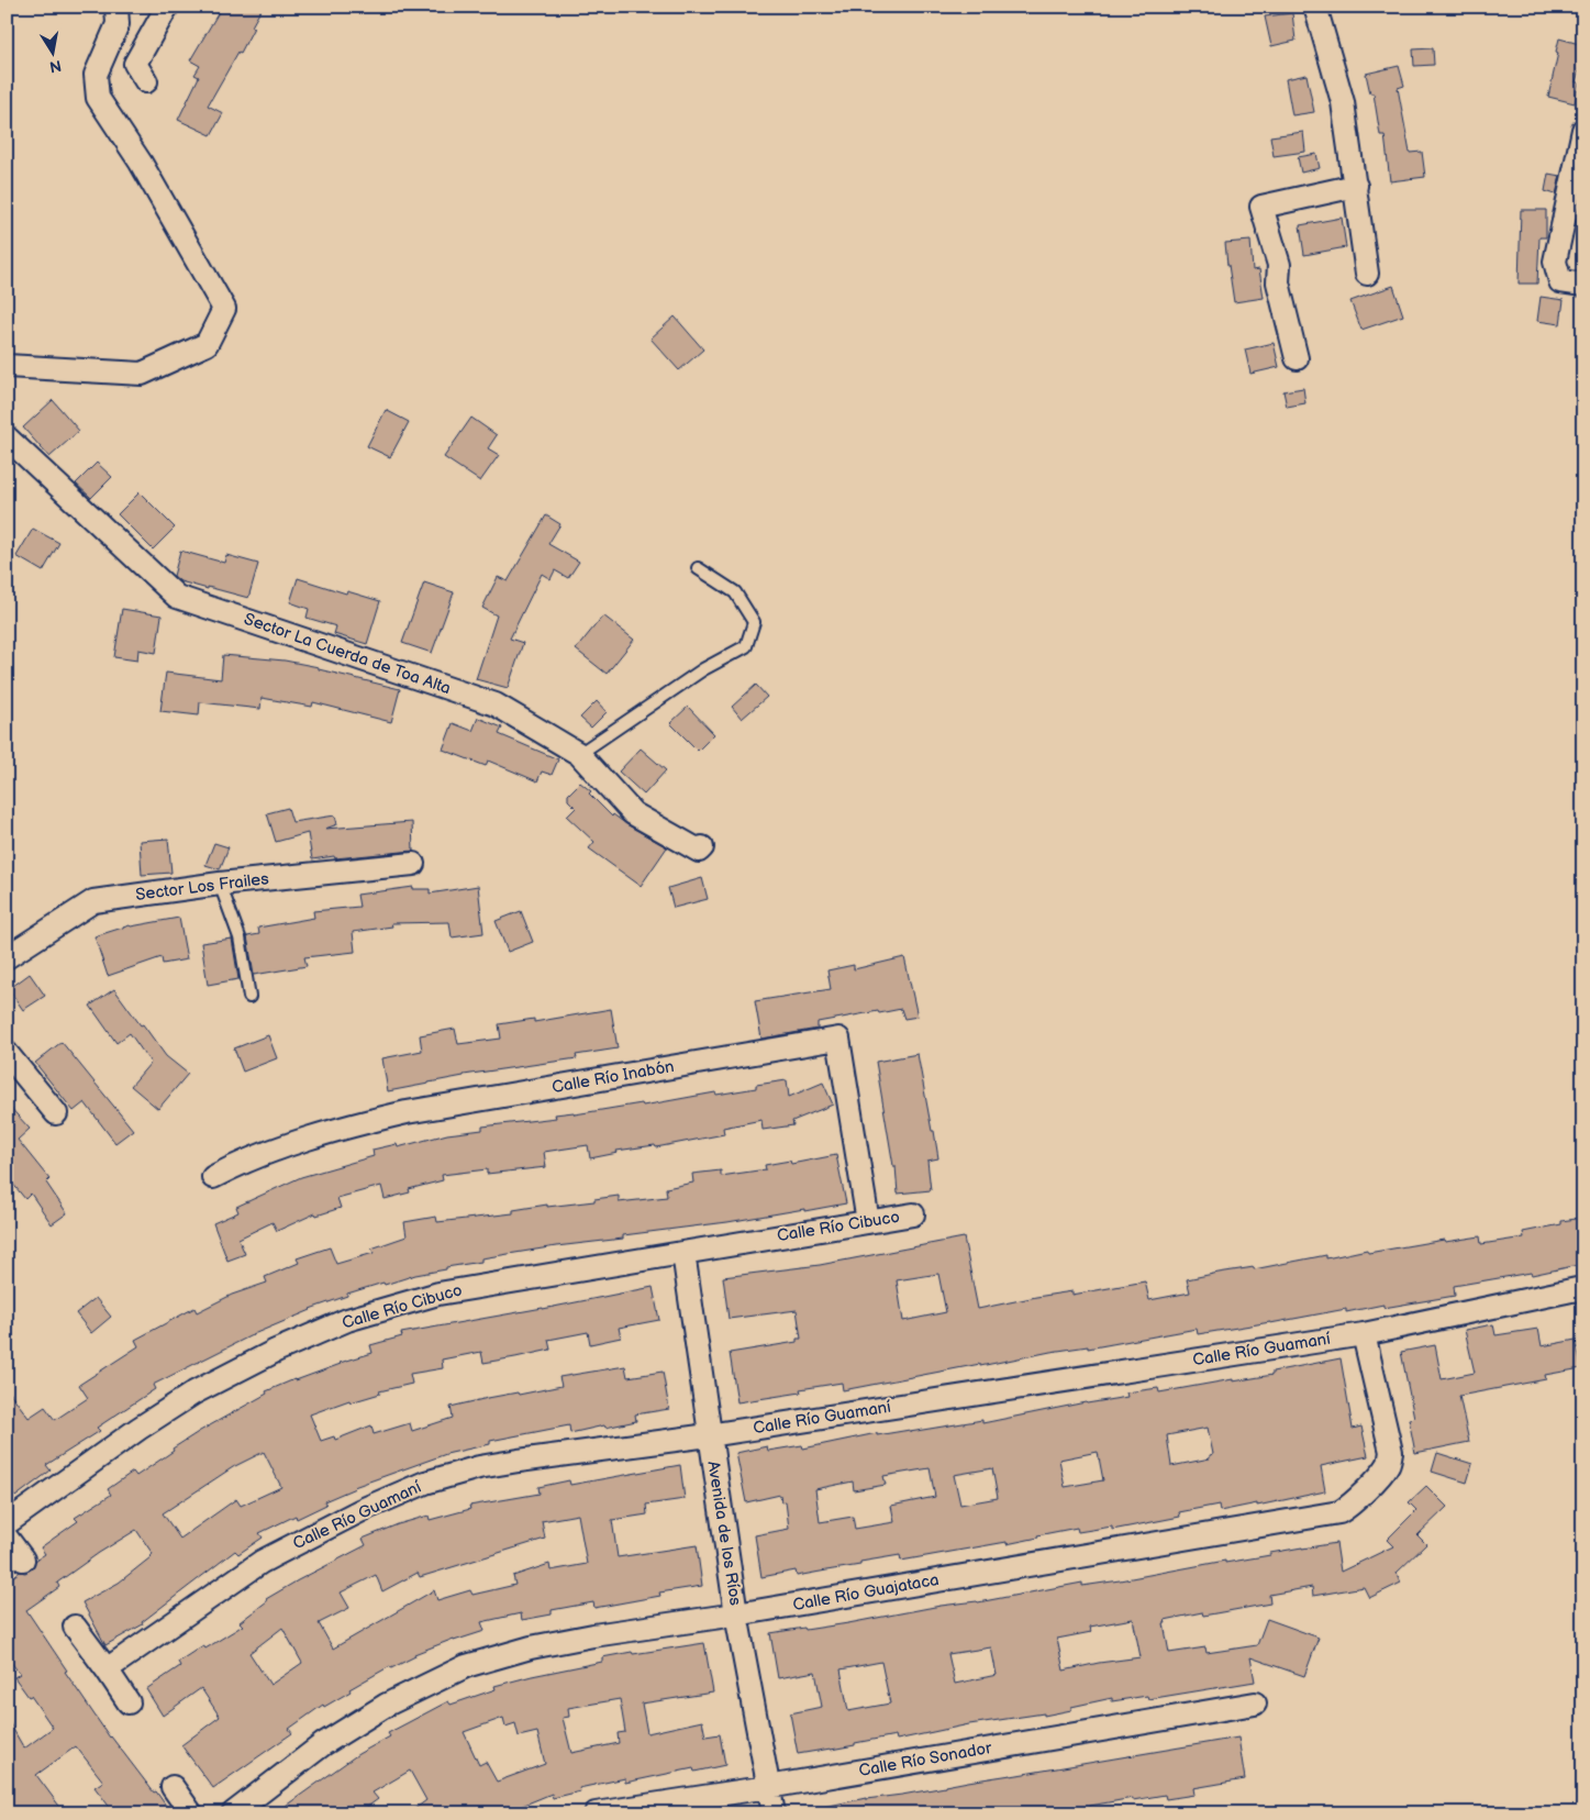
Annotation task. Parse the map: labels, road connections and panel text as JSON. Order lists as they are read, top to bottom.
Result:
{
  "streets": {
    "street": [
      "Sector La Cuerda de Toa Alta",
      "Sector Los Frailes",
      "Calle Río Inabón",
      "Calle Río Cibuco",
      "Calle Río Guamaní",
      "Avenida de los Ríos",
      "Calle Río Guajataca",
      "Calle Río Sonador"
    ]
  },
  "crossings": [
    ["Calle Río Inabón", "Calle Río Cibuco"],
    ["Calle Río Cibuco", "Avenida de los Ríos"],
    ["Calle Río Guamaní", "Avenida de los Ríos"],
    ["Calle Río Guamaní", "Calle Río Guajataca"],
    ["Avenida de los Ríos", "Calle Río Guajataca"],
    ["Avenida de los Ríos", "Calle Río Sonador"]
  ],
  "north": "bottom"
}
